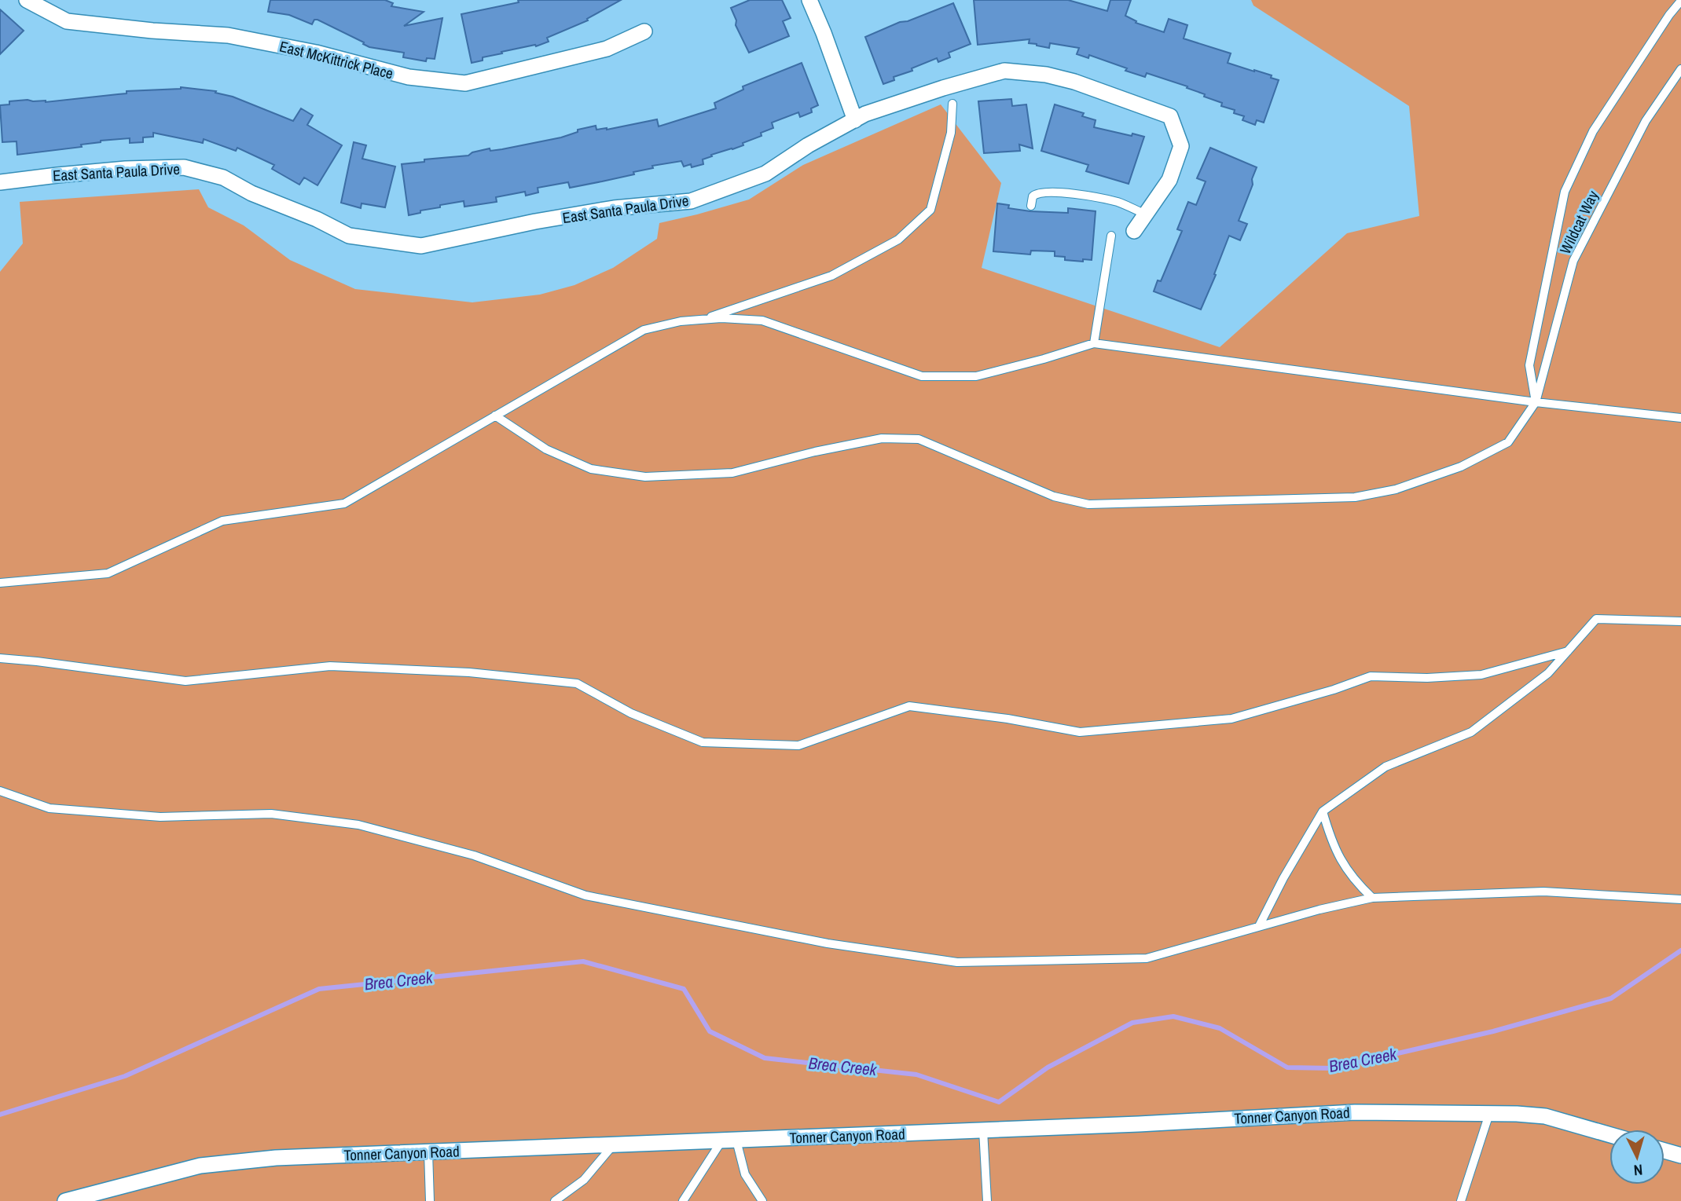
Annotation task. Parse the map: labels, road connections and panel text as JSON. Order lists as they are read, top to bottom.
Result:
{
  "streets": {
    "street": ["East McKittrick Place", "East Santa Paula Drive", "Tonner Canyon Road"],
    "lane": ["Wildcat Way"]
  },
  "water": ["Brea Creek"],
  "north": "bottom"
}
